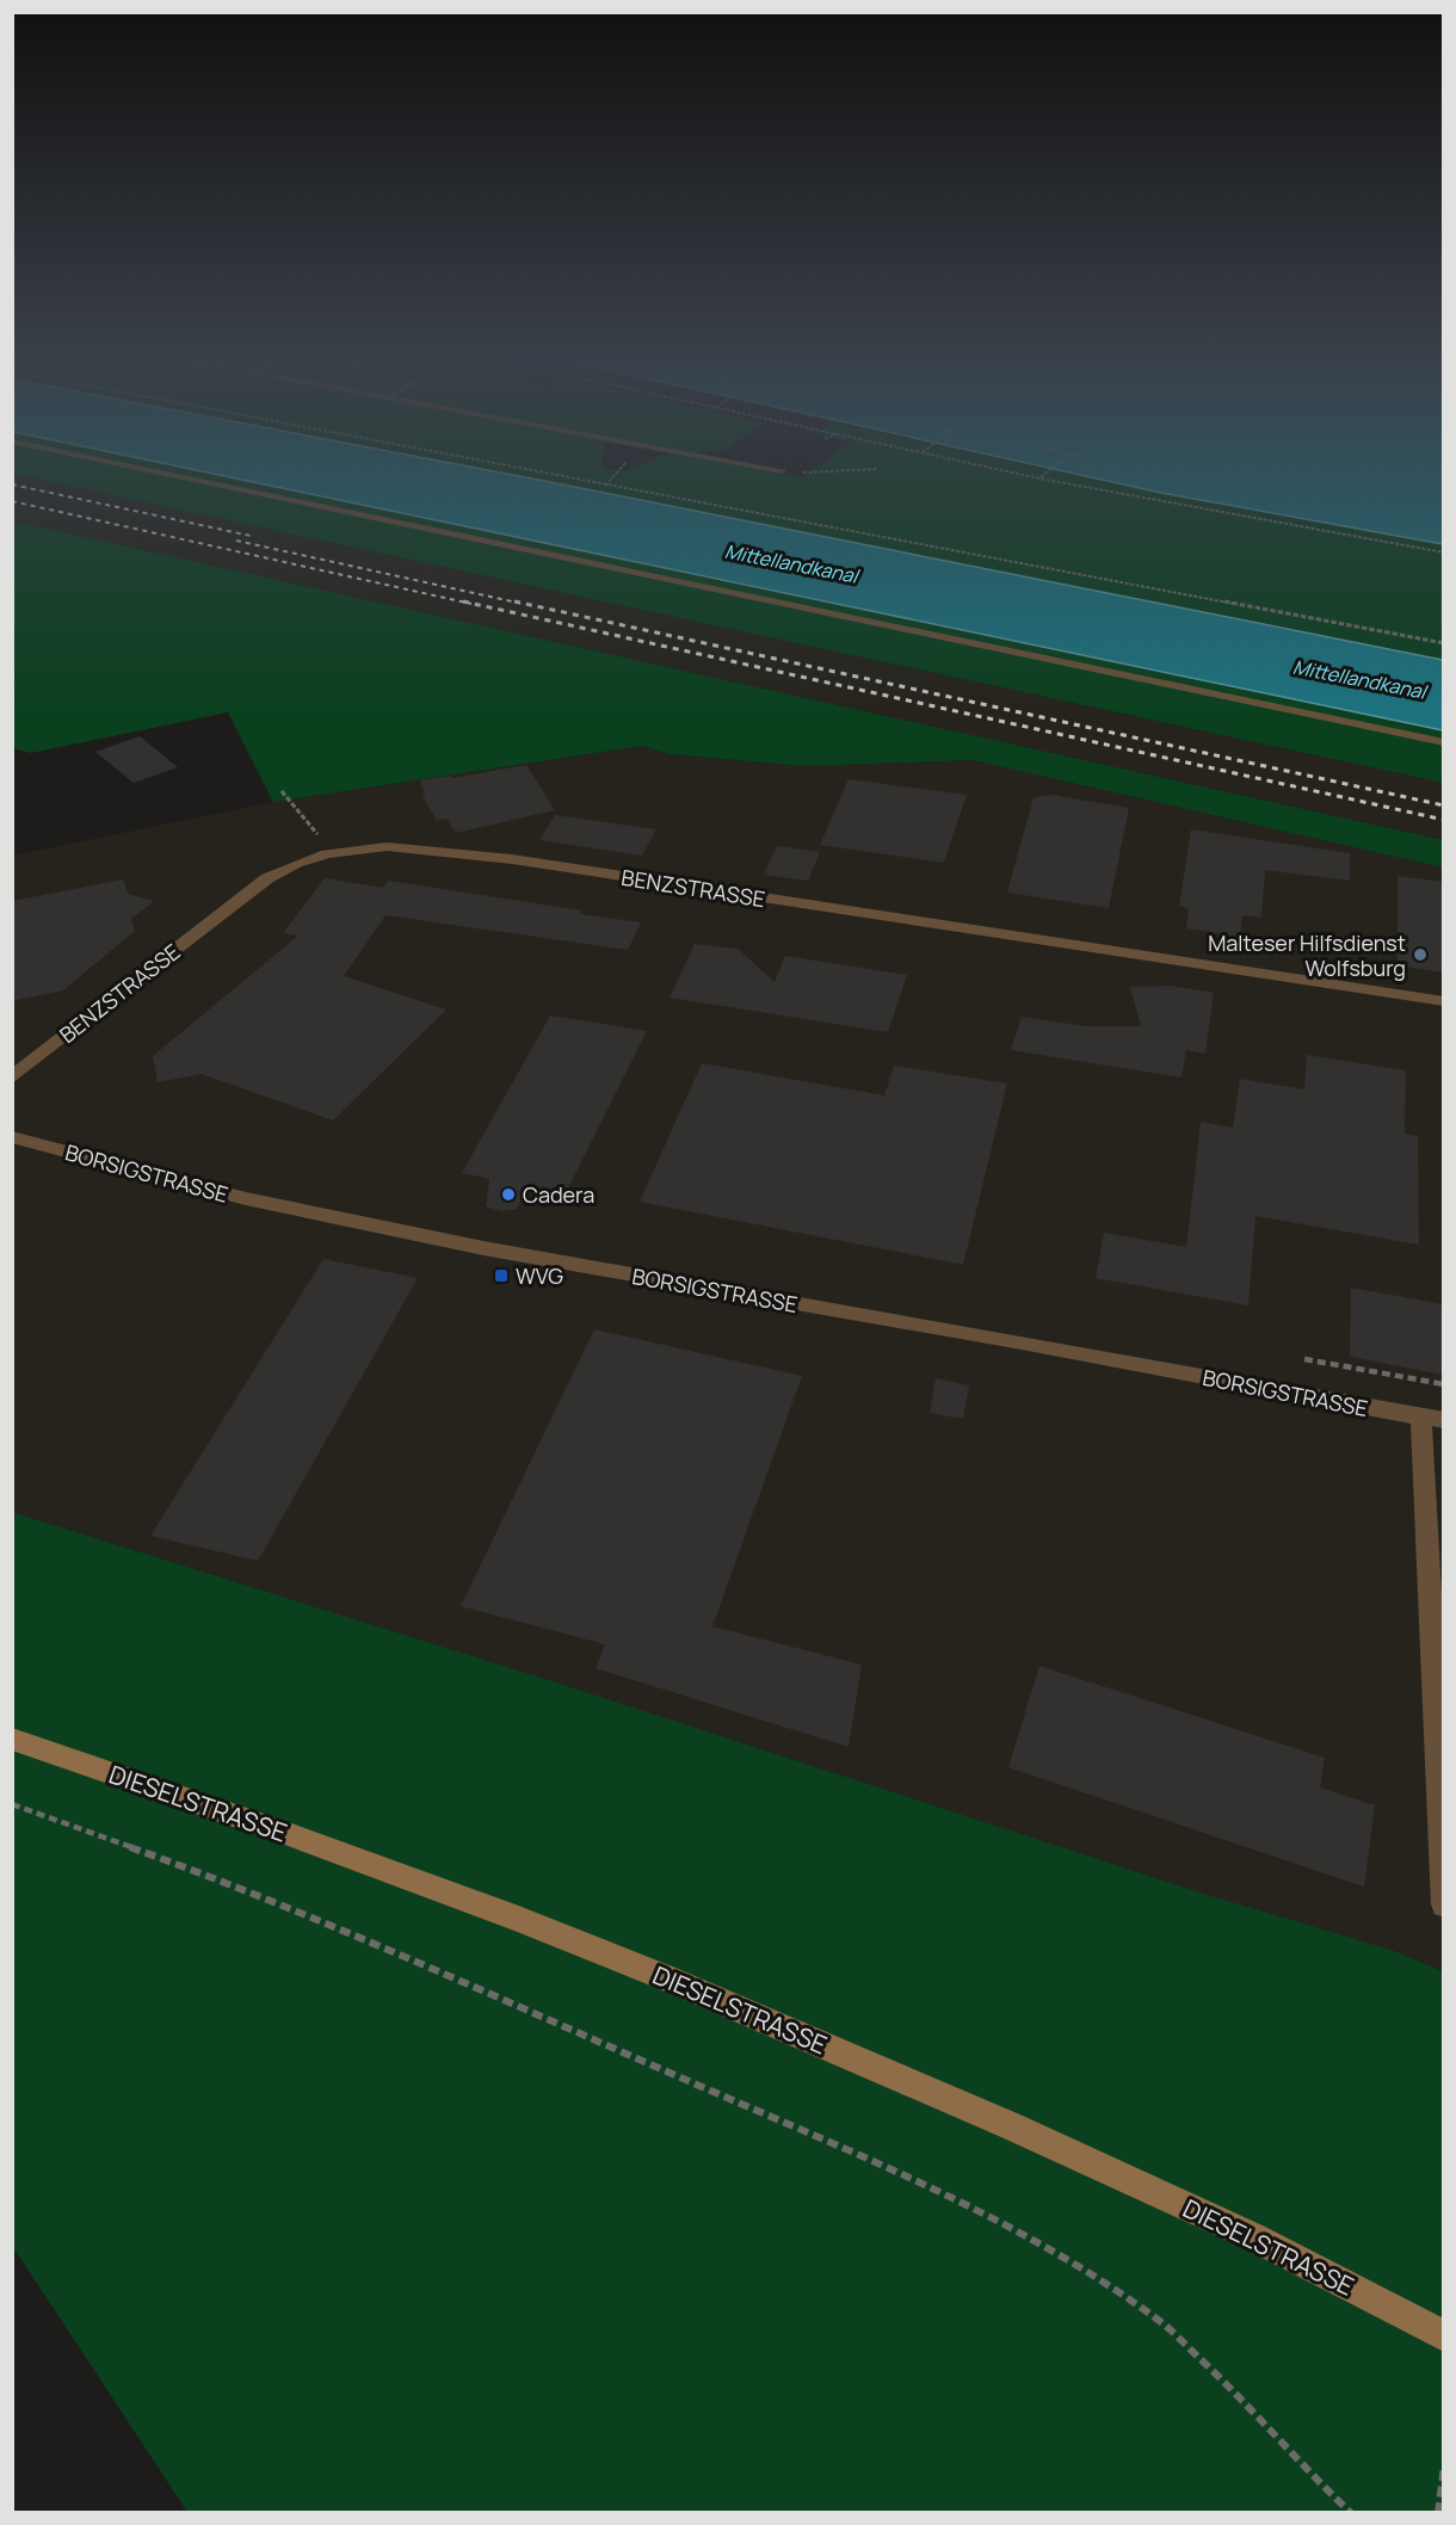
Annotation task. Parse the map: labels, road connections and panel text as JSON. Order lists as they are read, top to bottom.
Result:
{
  "streets": {
    "main road": ["DIESELSTRASSE"],
    "street": ["BENZSTRASSE", "BORSIGSTRASSE"]
  },
  "water": ["Mittellandkanal"],
  "places": {
    "other": ["Malteser Hilfsdienst Wolfsburg", "Cadera"],
    "transit": ["WVG"]
  }
}
